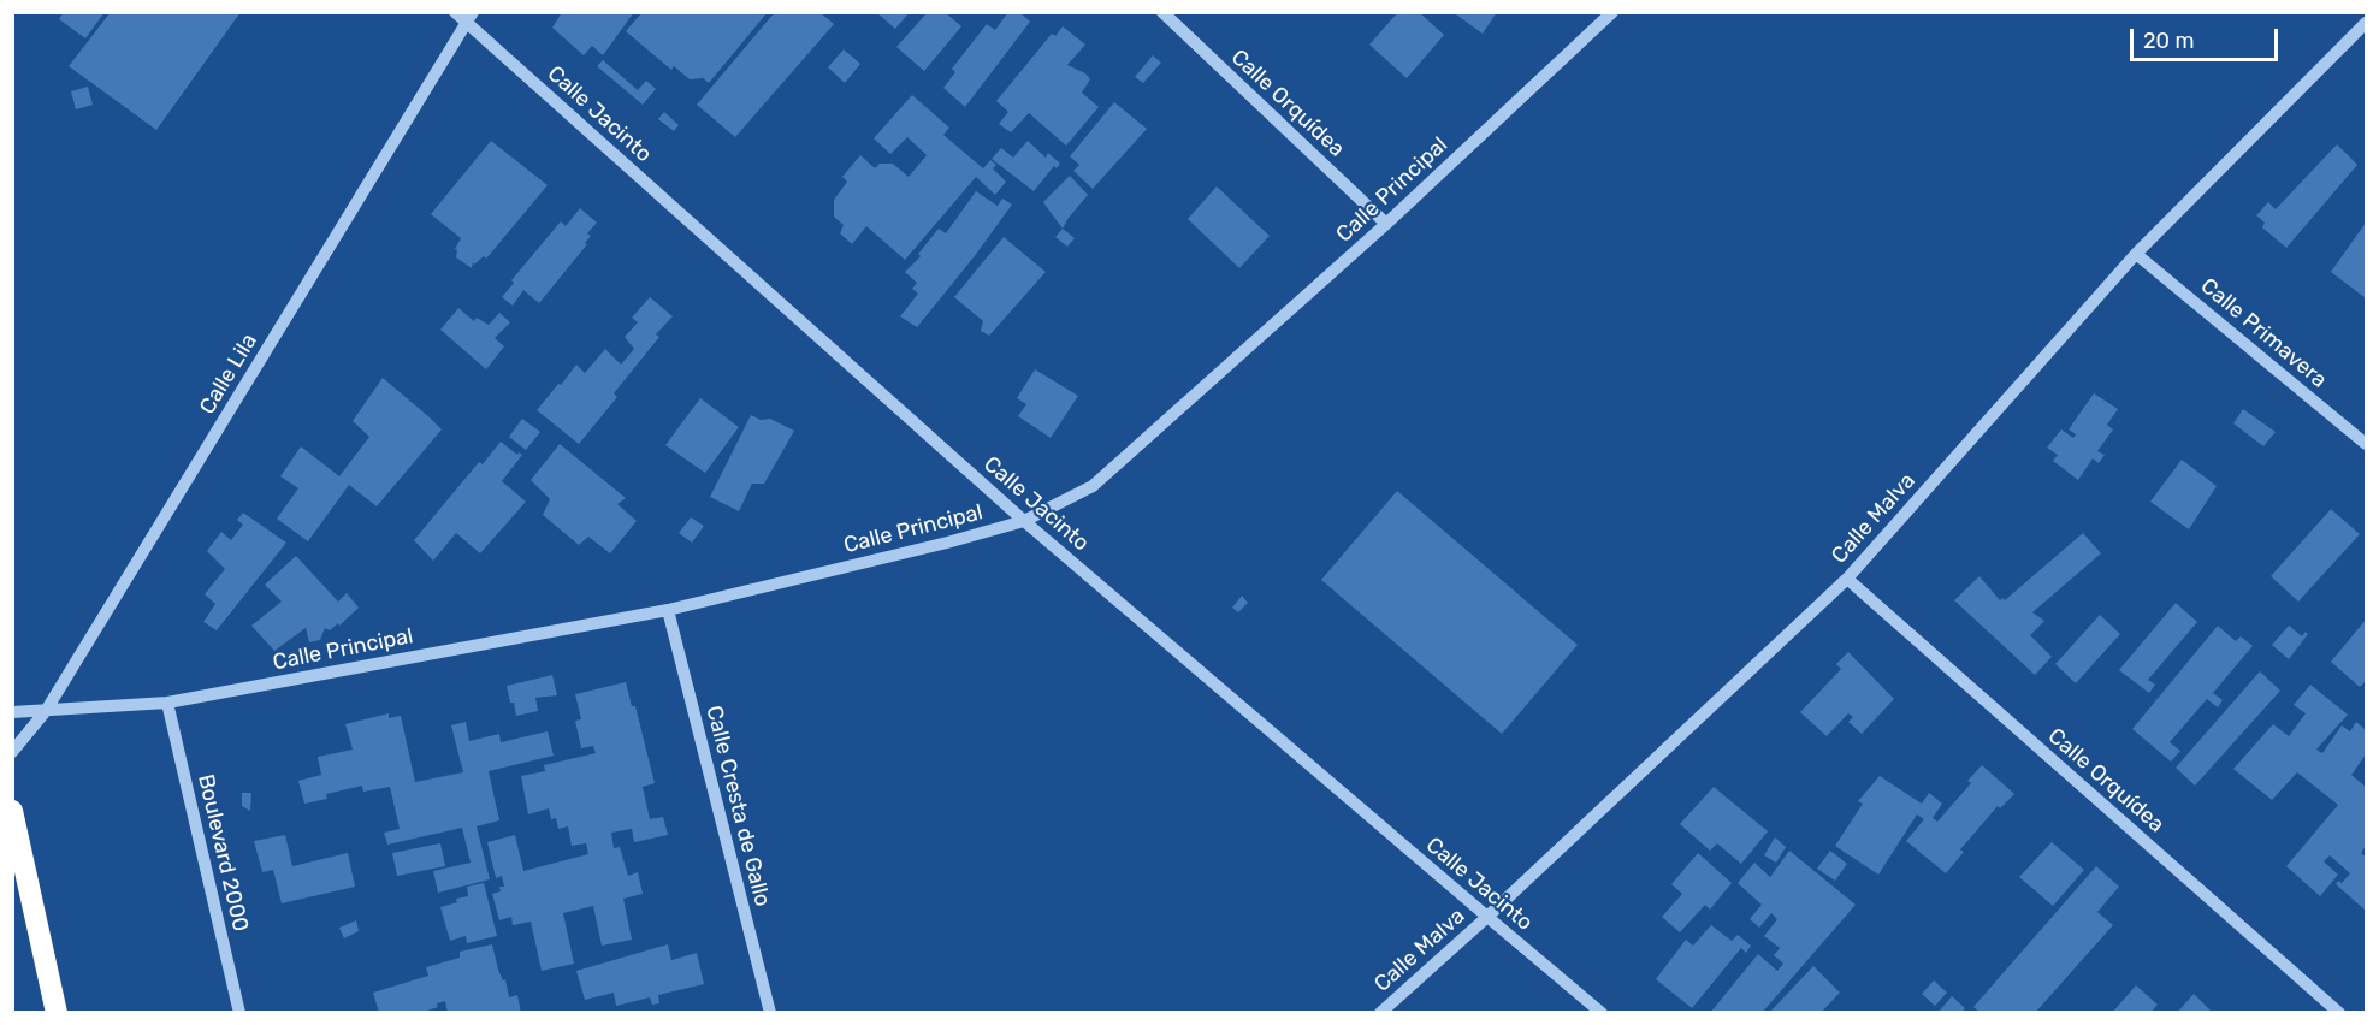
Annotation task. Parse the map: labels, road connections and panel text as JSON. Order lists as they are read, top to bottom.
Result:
{
  "streets": {
    "street": [
      "Calle Orquídea",
      "Calle Jacinto",
      "Calle Principal",
      "Calle Primavera",
      "Calle Lila",
      "Calle Malva",
      "Calle Cresta de Gallo",
      "Boulevard 2000"
    ]
  },
  "crossings": [
    ["Calle Orquídea", "Calle Principal"],
    ["Calle Orquídea", "Calle Malva"],
    ["Calle Jacinto", "Calle Principal"],
    ["Calle Jacinto", "Calle Lila"],
    ["Calle Jacinto", "Calle Malva"],
    ["Calle Principal", "Calle Lila"],
    ["Calle Principal", "Calle Cresta de Gallo"],
    ["Calle Principal", "Boulevard 2000"],
    ["Calle Primavera", "Calle Malva"]
  ],
  "scale_bar": "20 m"
}
